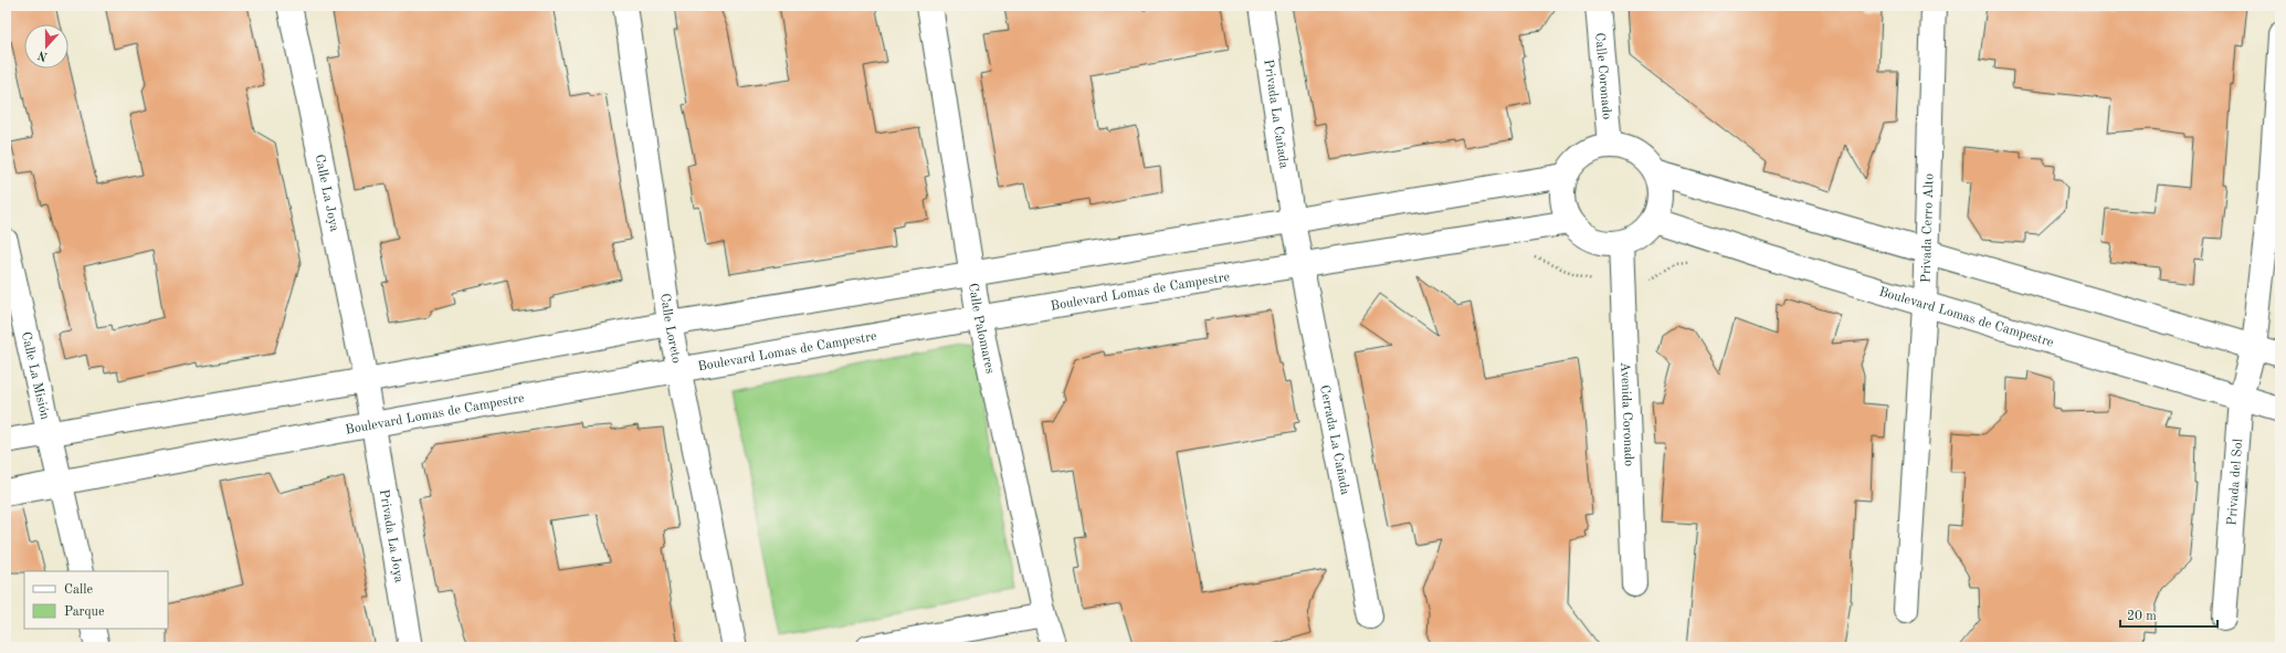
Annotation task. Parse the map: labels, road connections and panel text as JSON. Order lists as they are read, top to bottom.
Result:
{
  "streets": {
    "street": [
      "Calle Coronado",
      "Privada La Cañada",
      "Calle La Joya",
      "Privada Cerro Alto",
      "Boulevard Lomas de Campestre",
      "Calle Loreto",
      "Calle Palomares",
      "Calle La Misión",
      "Avenida Coronado",
      "Cerrada La Cañada",
      "Privada del Sol",
      "Privada La Joya"
    ]
  },
  "crossings": [
    ["Calle Coronado", "Boulevard Lomas de Campestre"],
    ["Calle Coronado", "Avenida Coronado"],
    ["Privada La Cañada", "Boulevard Lomas de Campestre"],
    ["Privada La Cañada", "Cerrada La Cañada"],
    ["Calle La Joya", "Boulevard Lomas de Campestre"],
    ["Calle La Joya", "Privada La Joya"],
    ["Privada Cerro Alto", "Boulevard Lomas de Campestre"],
    ["Boulevard Lomas de Campestre", "Calle Loreto"],
    ["Boulevard Lomas de Campestre", "Calle Palomares"],
    ["Boulevard Lomas de Campestre", "Calle La Misión"],
    ["Boulevard Lomas de Campestre", "Avenida Coronado"],
    ["Boulevard Lomas de Campestre", "Cerrada La Cañada"],
    ["Boulevard Lomas de Campestre", "Privada del Sol"],
    ["Boulevard Lomas de Campestre", "Privada La Joya"]
  ],
  "legend": ["Calle", "Parque"],
  "scale_bar": "20 m",
  "north": "bottom"
}
